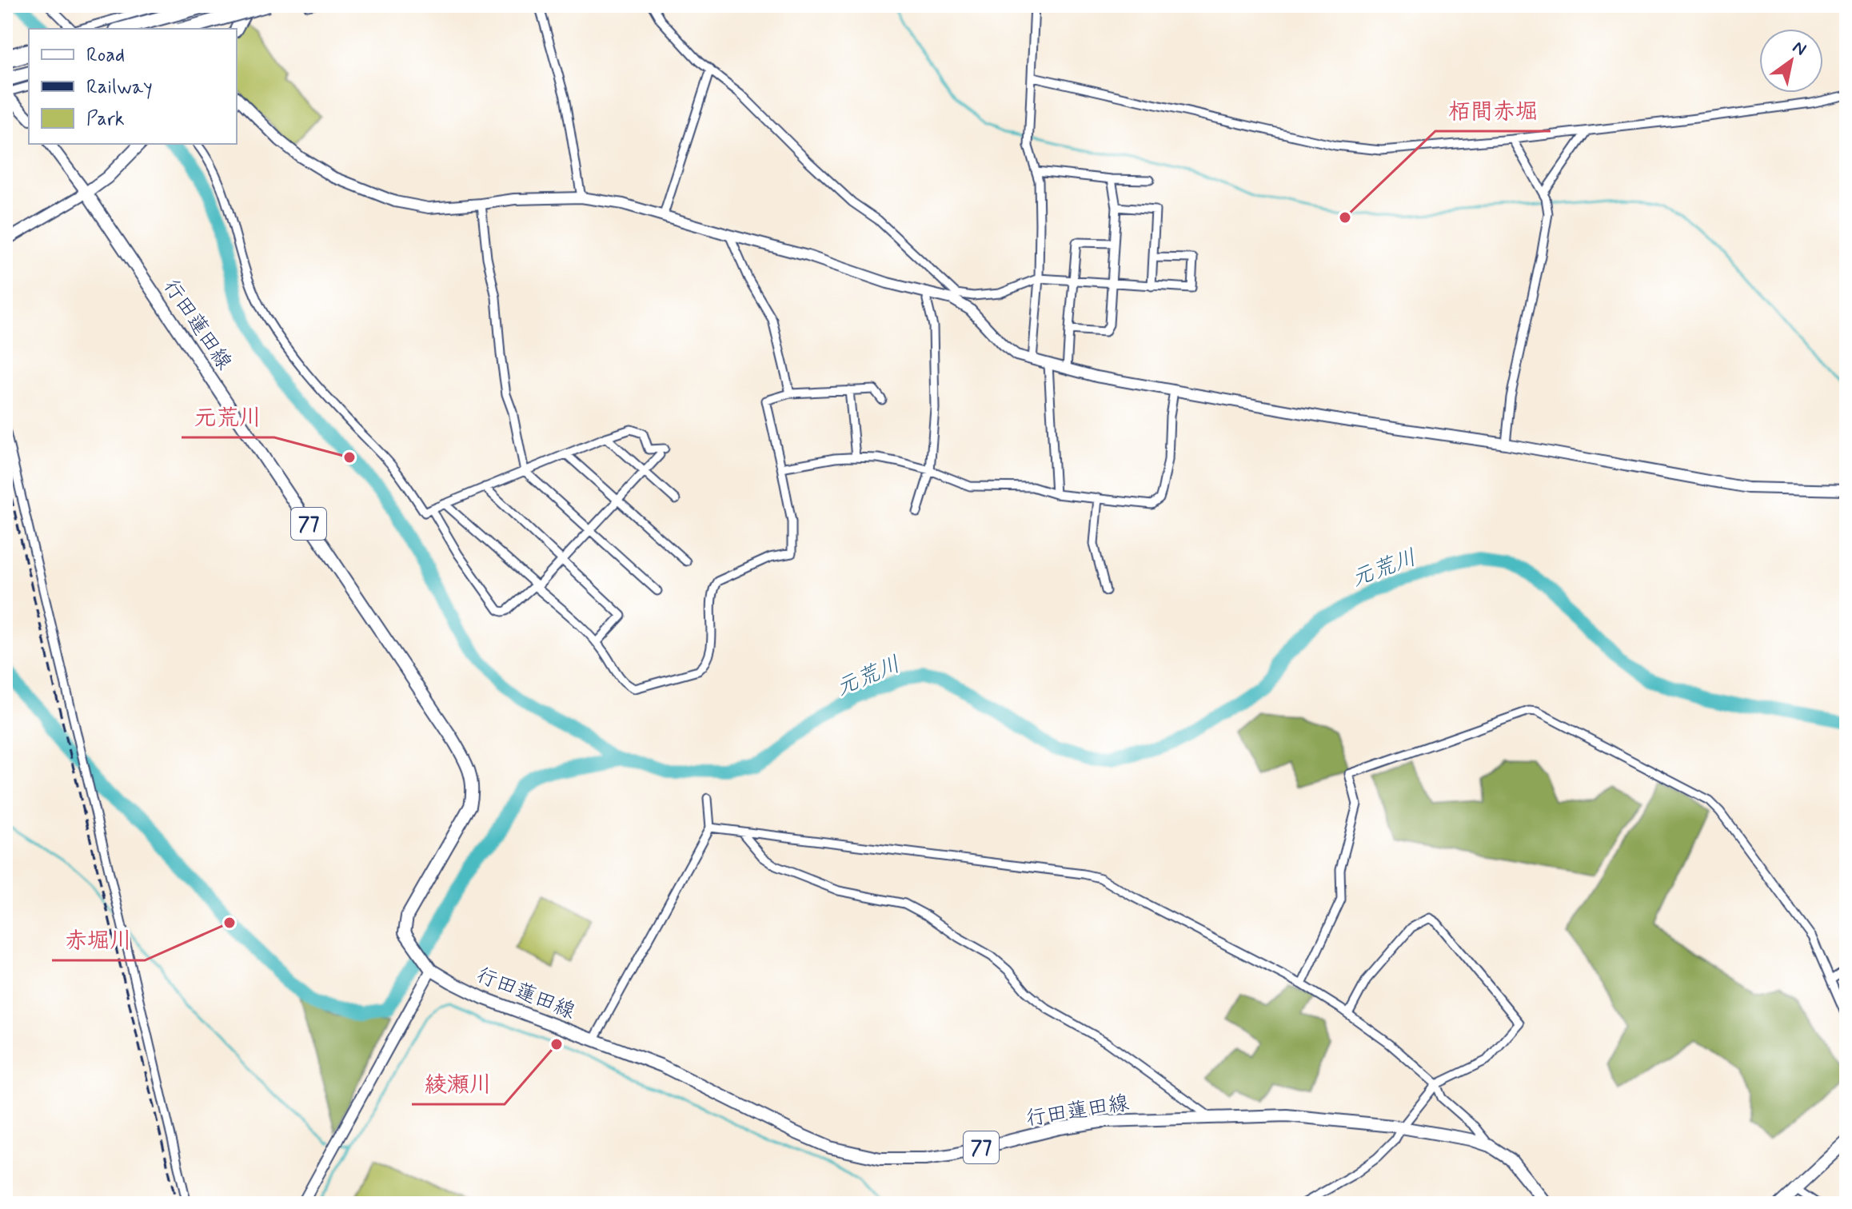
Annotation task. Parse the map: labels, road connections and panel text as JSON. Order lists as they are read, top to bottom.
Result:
{
  "streets": {
    "main road": ["行田蓮田線", "77"]
  },
  "water": ["元荒川"],
  "places": [
    "栢間赤堀",
    "元荒川",
    "赤堀川",
    "綾瀬川"
  ],
  "legend": ["Road", "Railway", "Park"],
  "north": "top right"
}
